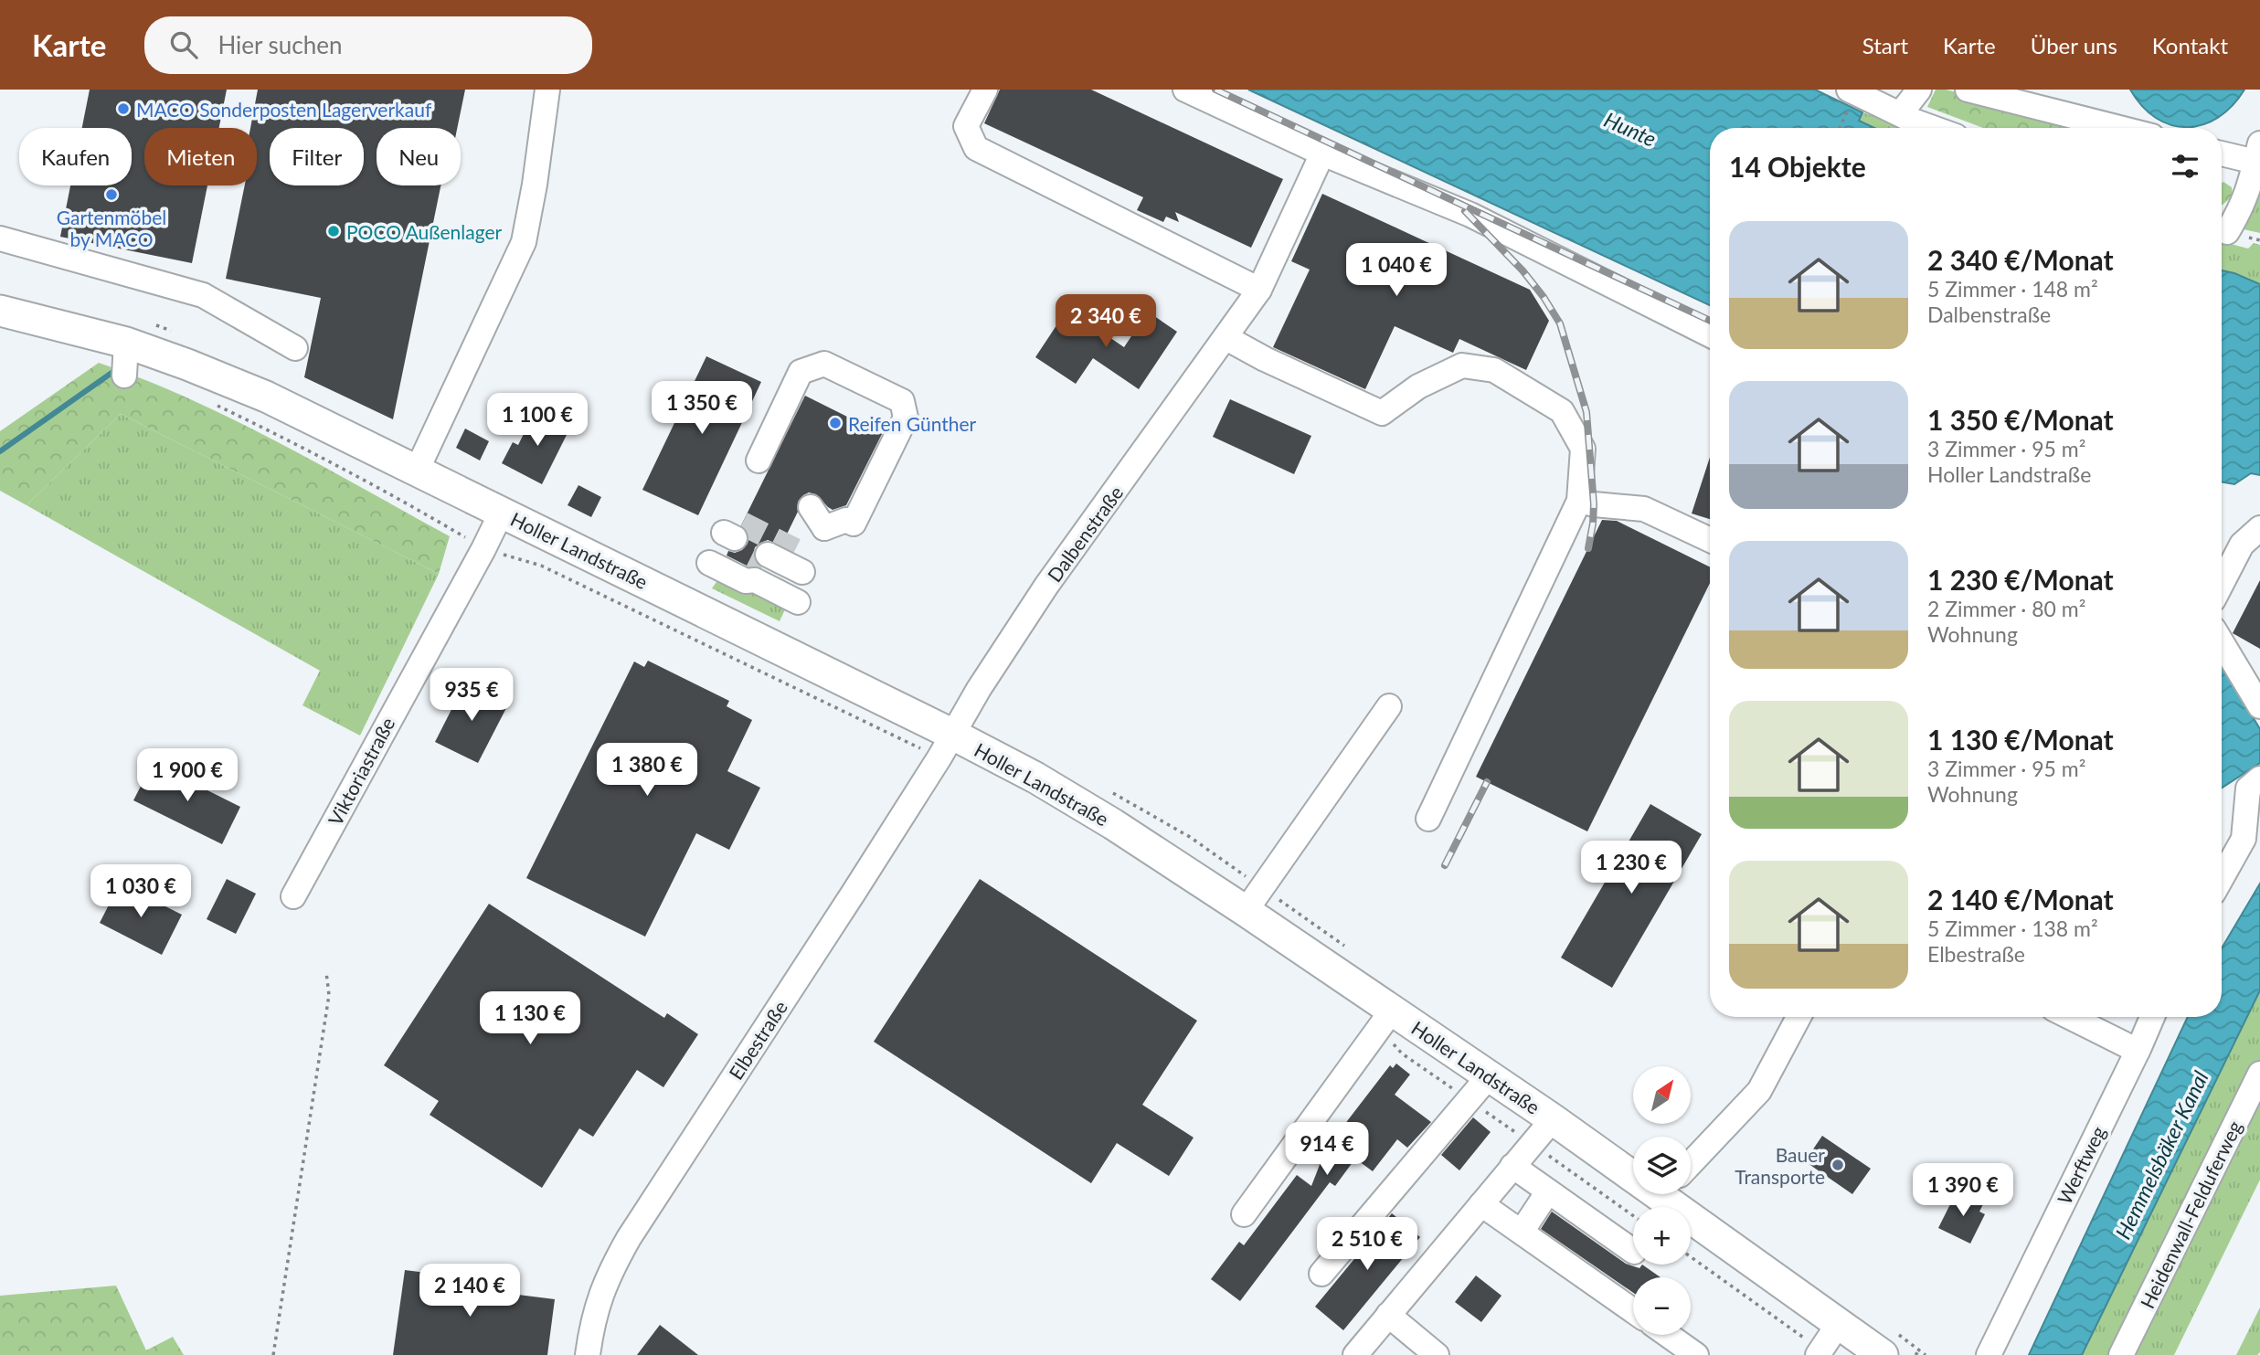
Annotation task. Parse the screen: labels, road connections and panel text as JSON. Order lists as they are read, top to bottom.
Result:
{
  "streets": {
    "main road": ["Holler Landstraße"],
    "street": [
      "Dalbenstraße",
      "Viktoriastraße",
      "Elbestraße",
      "Werftweg",
      "Heidenwall-Felduferweg"
    ]
  },
  "crossings": [
    ["Dalbenstraße", "Holler Landstraße"],
    ["Dalbenstraße", "Elbestraße"],
    ["Holler Landstraße", "Viktoriastraße"],
    ["Holler Landstraße", "Elbestraße"]
  ],
  "water": ["Hunte", "Hemmelsbäker Kanal"],
  "places": [
    "MACO Sonderposten Lagerverkauf",
    "Gartenmöbel by MACO",
    "POCO Außenlager",
    "Reifen Günther",
    "Bauer Transporte"
  ],
  "north": "top right",
  "page": {
    "header": "Karte",
    "search": "Hier suchen",
    "nav": [
      "Start",
      "Karte",
      "Über uns",
      "Kontakt"
    ],
    "chip": [
      "Kaufen",
      "Mieten",
      "Filter",
      "Neu"
    ],
    "heading": "14 Objekte",
    "list": [
      {
        "name": "2 340 €/Monat",
        "note": "5 Zimmer · 148 m² · Dalbenstraße"
      },
      {
        "name": "1 350 €/Monat",
        "note": "3 Zimmer · 95 m² · Holler Landstraße"
      },
      {
        "name": "1 230 €/Monat",
        "note": "2 Zimmer · 80 m² · Wohnung"
      },
      {
        "name": "1 130 €/Monat",
        "note": "3 Zimmer · 95 m² · Wohnung"
      },
      {
        "name": "2 140 €/Monat",
        "note": "5 Zimmer · 138 m² · Elbestraße"
      }
    ],
    "price": [
      "1 040 €",
      "2 340 €",
      "1 350 €",
      "1 100 €",
      "935 €",
      "1 380 €",
      "1 900 €",
      "1 230 €",
      "1 030 €",
      "1 130 €",
      "914 €",
      "1 390 €",
      "2 510 €",
      "2 140 €"
    ],
    "map_buttons": ["+", "−"]
  }
}
